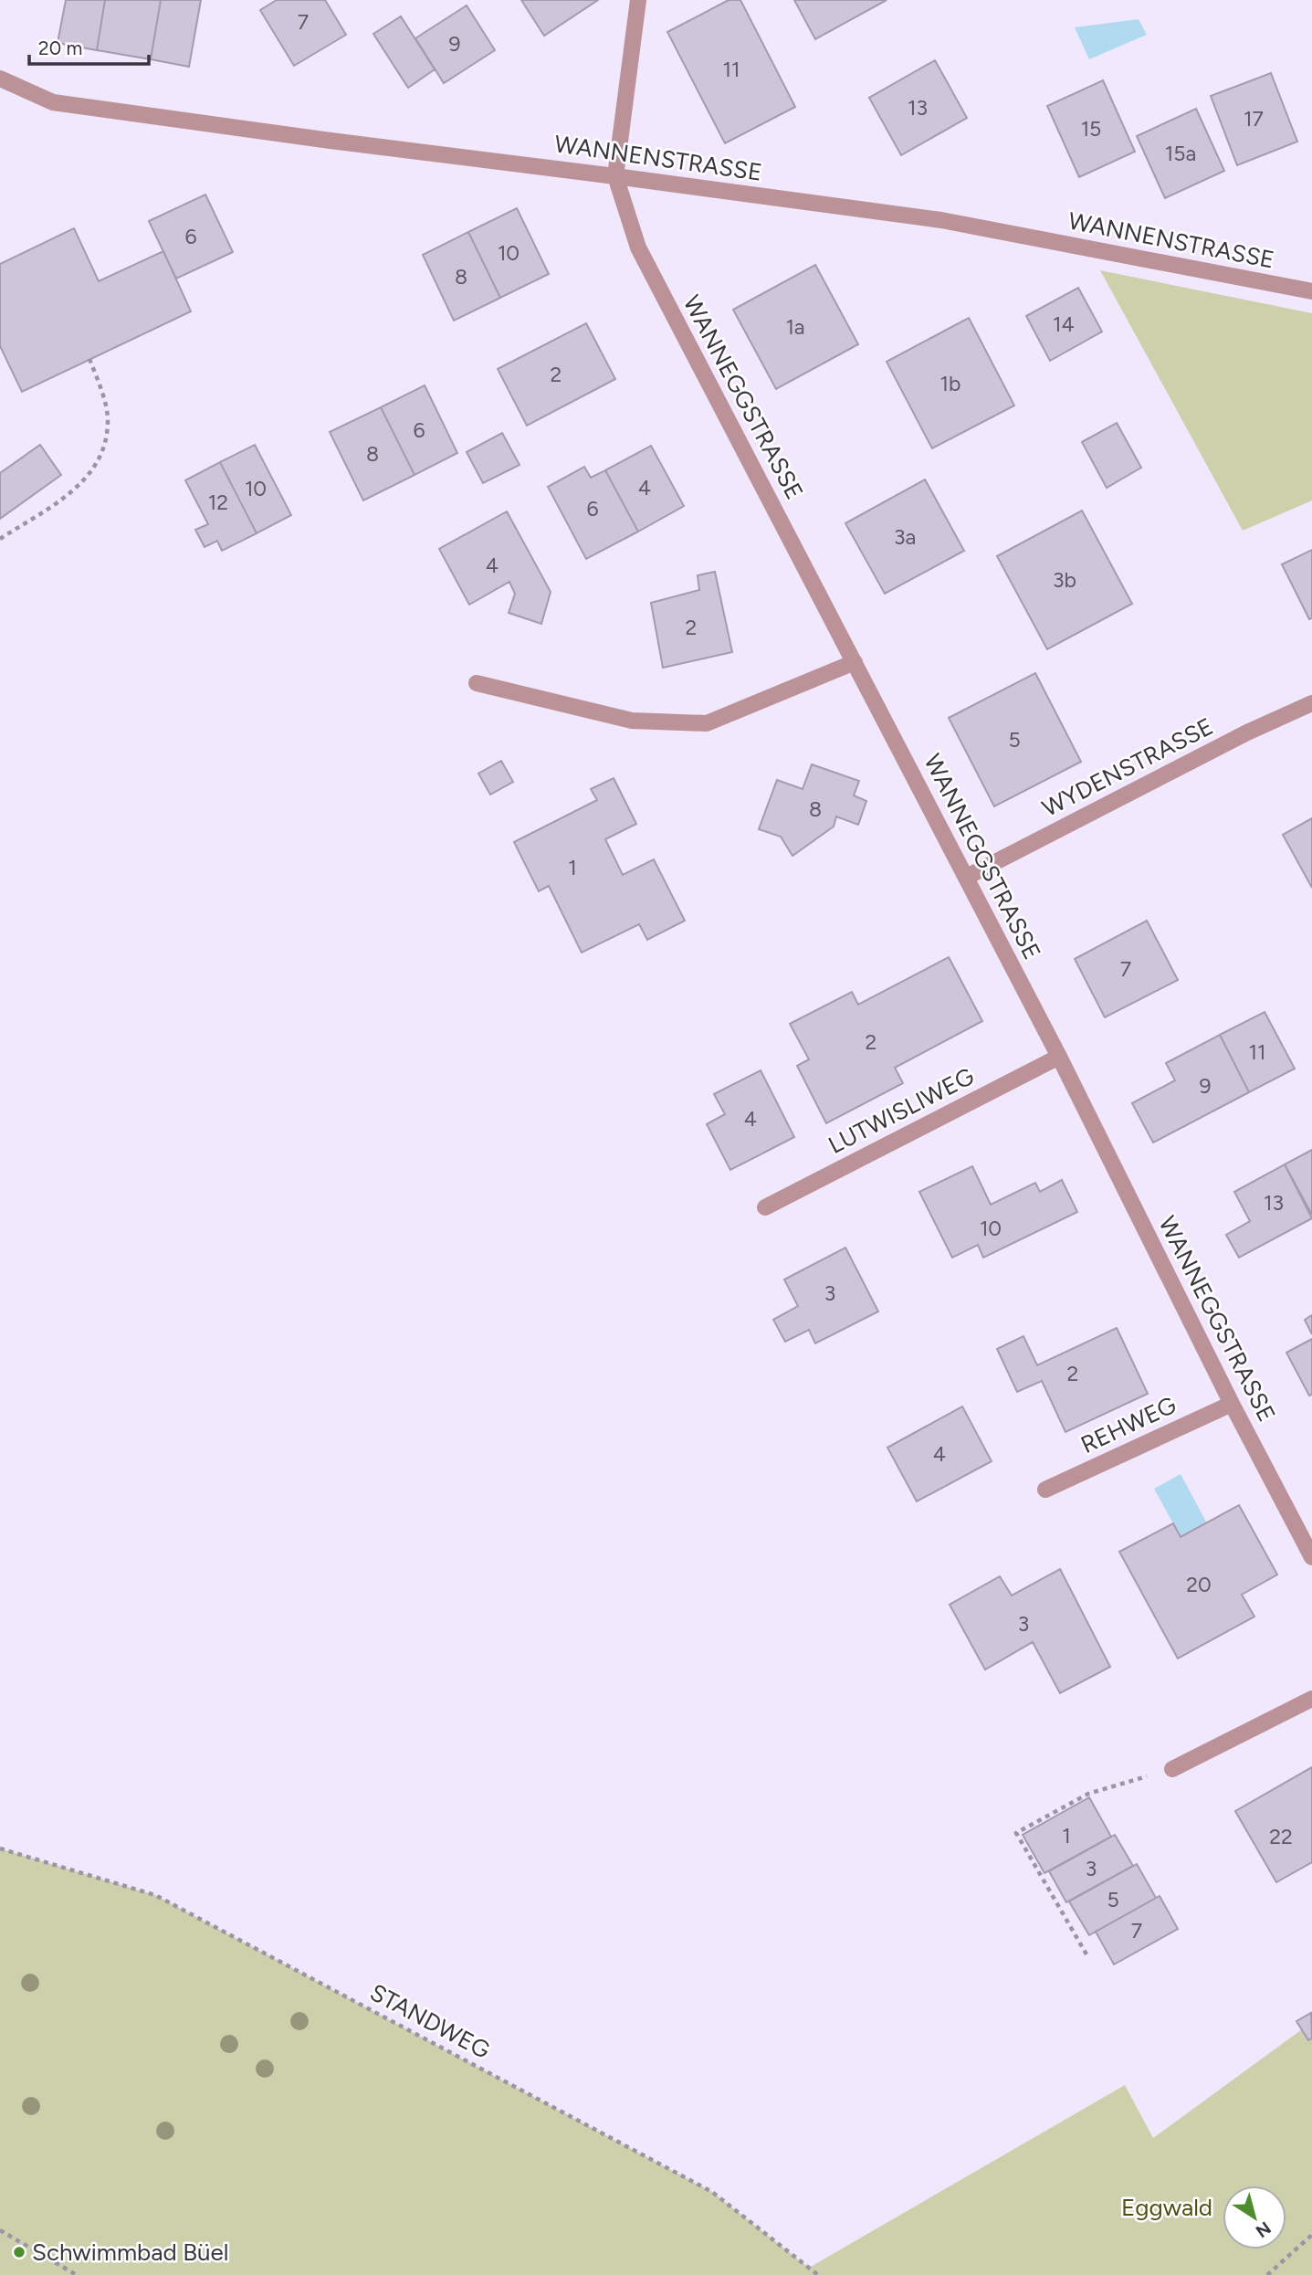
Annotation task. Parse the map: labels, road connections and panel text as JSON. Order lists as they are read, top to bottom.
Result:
{
  "streets": {
    "street": [
      "WANNENSTRASSE",
      "WANNEGGSTRASSE",
      "WYDENSTRASSE",
      "LUTWISLIWEG",
      "REHWEG"
    ],
    "path": ["STANDWEG"]
  },
  "crossings": [
    ["WANNENSTRASSE", "WANNEGGSTRASSE"],
    ["WANNEGGSTRASSE", "WYDENSTRASSE"],
    ["WANNEGGSTRASSE", "LUTWISLIWEG"],
    ["WANNEGGSTRASSE", "REHWEG"]
  ],
  "parks": ["Eggwald"],
  "places": ["Schwimmbad Büel"],
  "house_numbers": [
    "7",
    "9",
    "11",
    "13",
    "17",
    "15",
    "15a",
    "6",
    "10",
    "8",
    "14",
    "1a",
    "2",
    "1b",
    "6",
    "8",
    "4",
    "10",
    "12",
    "6",
    "3a",
    "4",
    "3b",
    "2",
    "5",
    "8",
    "1",
    "7",
    "2",
    "11",
    "9",
    "4",
    "13",
    "10",
    "3",
    "2",
    "4",
    "20",
    "3",
    "1",
    "22",
    "3",
    "5",
    "7"
  ],
  "scale_bar": "20 m",
  "north": "bottom right"
}
